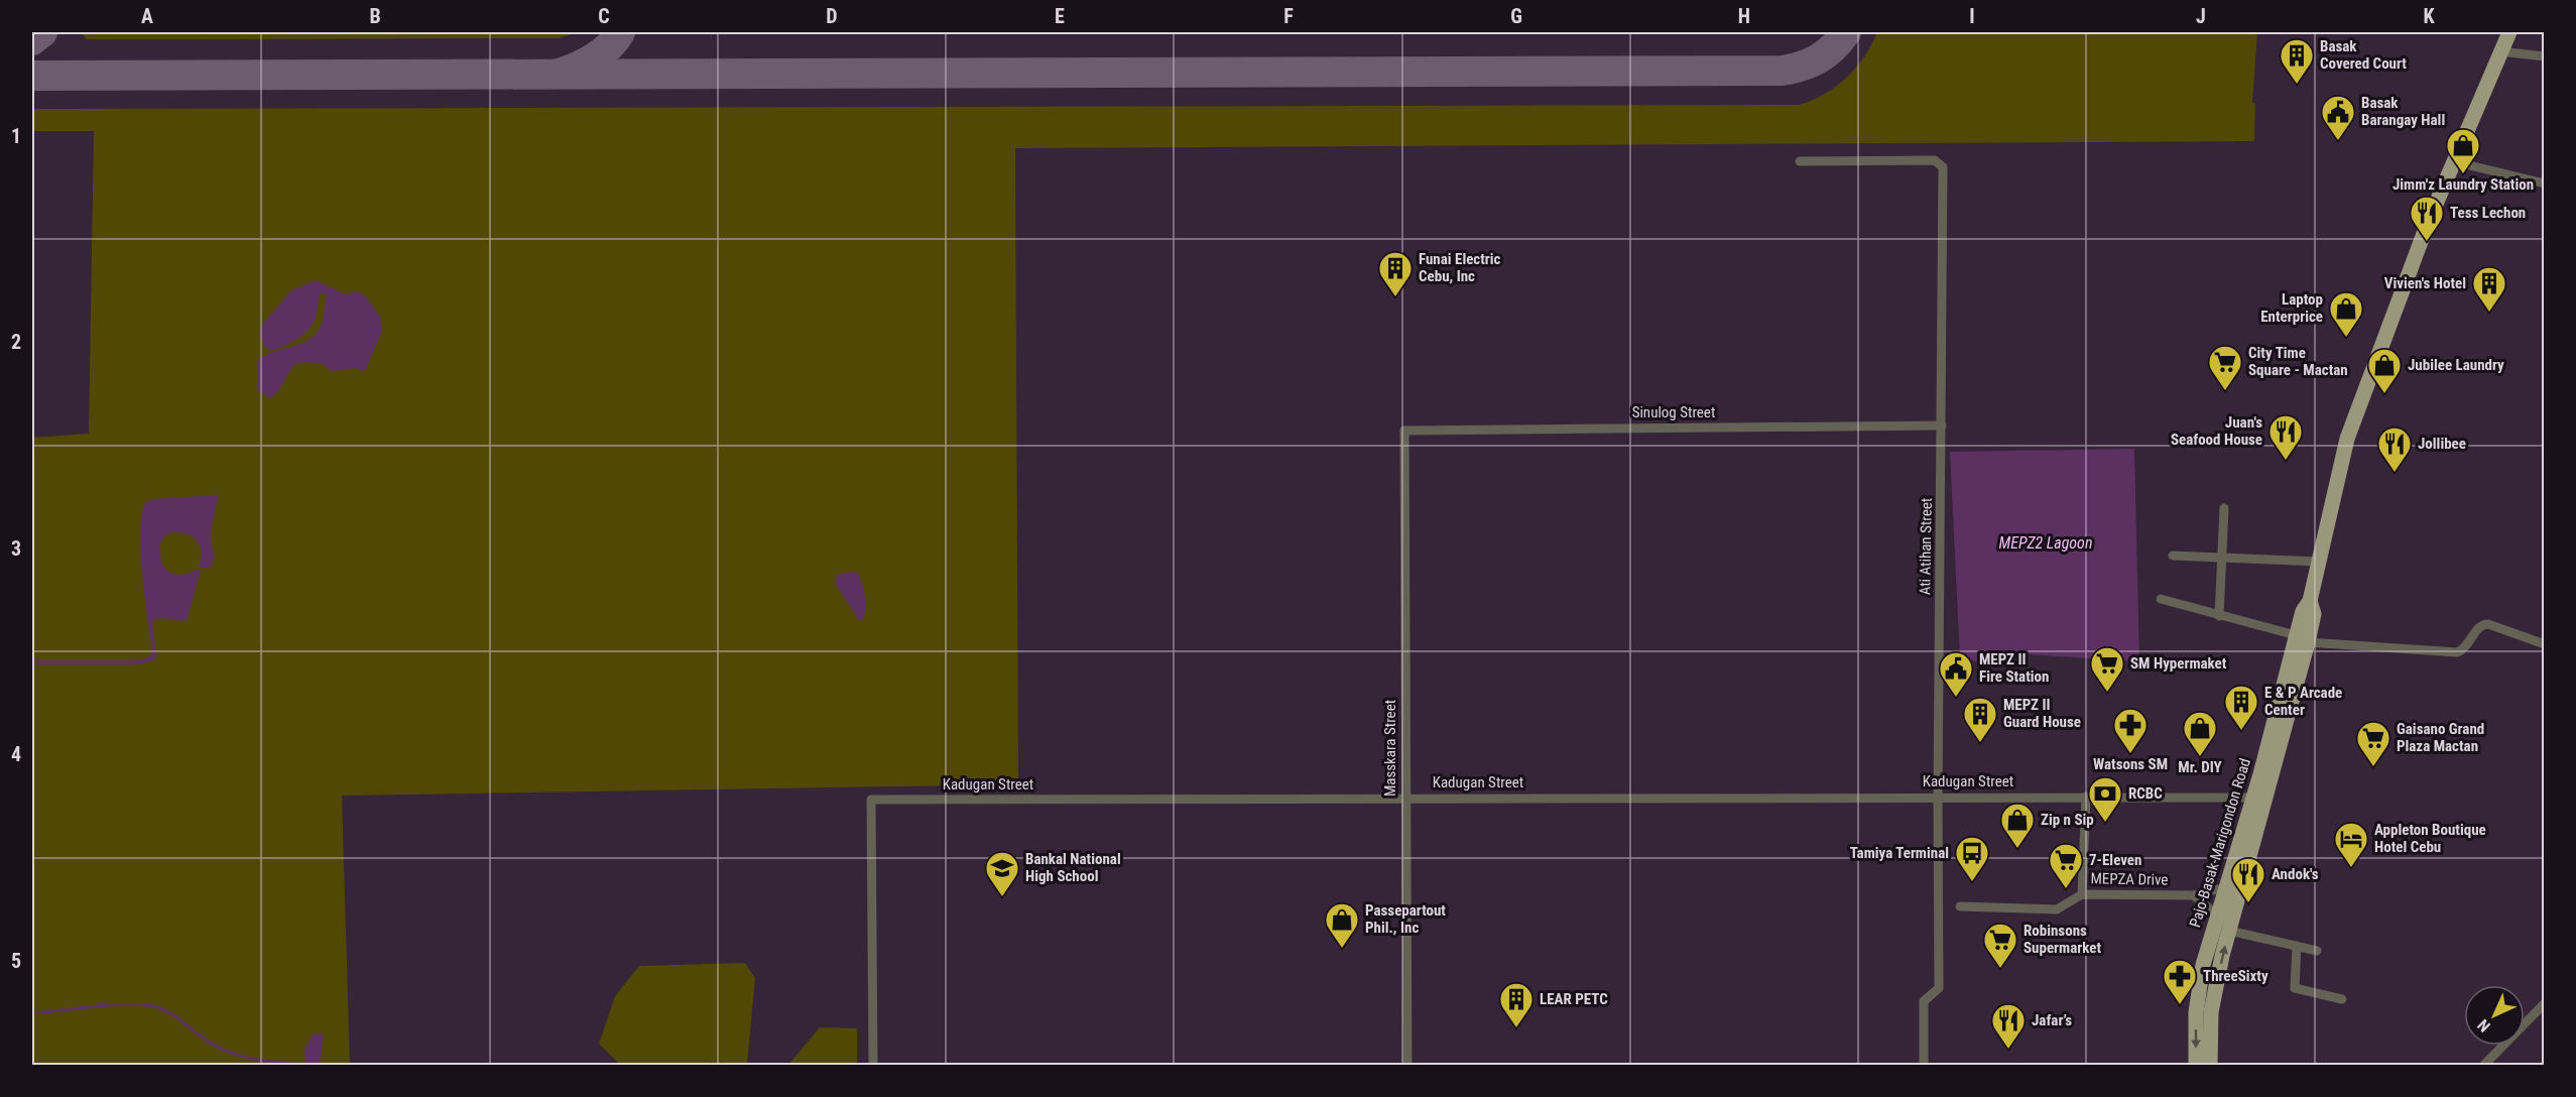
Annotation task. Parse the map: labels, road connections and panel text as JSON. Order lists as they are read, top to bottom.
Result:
{
  "streets": {
    "main road": ["Pajo-Basak-Marigondon Road"],
    "street": [
      "Sinulog Street",
      "Ati Atihan Street",
      "Masskara Street",
      "Kadugan Street",
      "MEPZA Drive"
    ]
  },
  "crossings": [
    ["Sinulog Street", "Ati Atihan Street"],
    ["Sinulog Street", "Masskara Street"],
    ["Ati Atihan Street", "Kadugan Street"],
    ["Masskara Street", "Kadugan Street"],
    ["Pajo-Basak-Marigondon Road", "MEPZA Drive"]
  ],
  "water": ["MEPZ2 Lagoon"],
  "places": {
    "building": [
      "Basak Covered Court",
      "Funai Electric Cebu, Inc",
      "Vivien's Hotel",
      "E & P Arcade Center",
      "MEPZ II Guard House",
      "LEAR PETC"
    ],
    "public building": ["Basak Barangay Hall", "MEPZ II Fire Station"],
    "shop": [
      "Jimm'z Laundry Station",
      "Laptop Enterprice",
      "Jubilee Laundry",
      "Mr. DIY",
      "Zip n Sip",
      "Passepartout Phil., Inc"
    ],
    "restaurant": [
      "Tess Lechon",
      "Juan's Seafood House",
      "Jollibee",
      "Andok's",
      "Jafar’s"
    ],
    "supermarket": [
      "City Time Square - Mactan",
      "SM Hypermaket",
      "Gaisano Grand Plaza Mactan",
      "7-Eleven",
      "Robinsons Supermarket"
    ],
    "pharmacy": ["Watsons SM", "ThreeSixty"],
    "bank": ["RCBC"],
    "hotel": ["Appleton Boutique Hotel Cebu"],
    "bus stop": ["Tamiya Terminal"],
    "school or university": ["Bankal National High School"]
  },
  "north": "bottom left",
  "grid": {
    "columns": [
      "A",
      "B",
      "C",
      "D",
      "E",
      "F",
      "G",
      "H",
      "I",
      "J",
      "K"
    ],
    "rows": [
      "1",
      "2",
      "3",
      "4",
      "5"
    ]
  }
}
